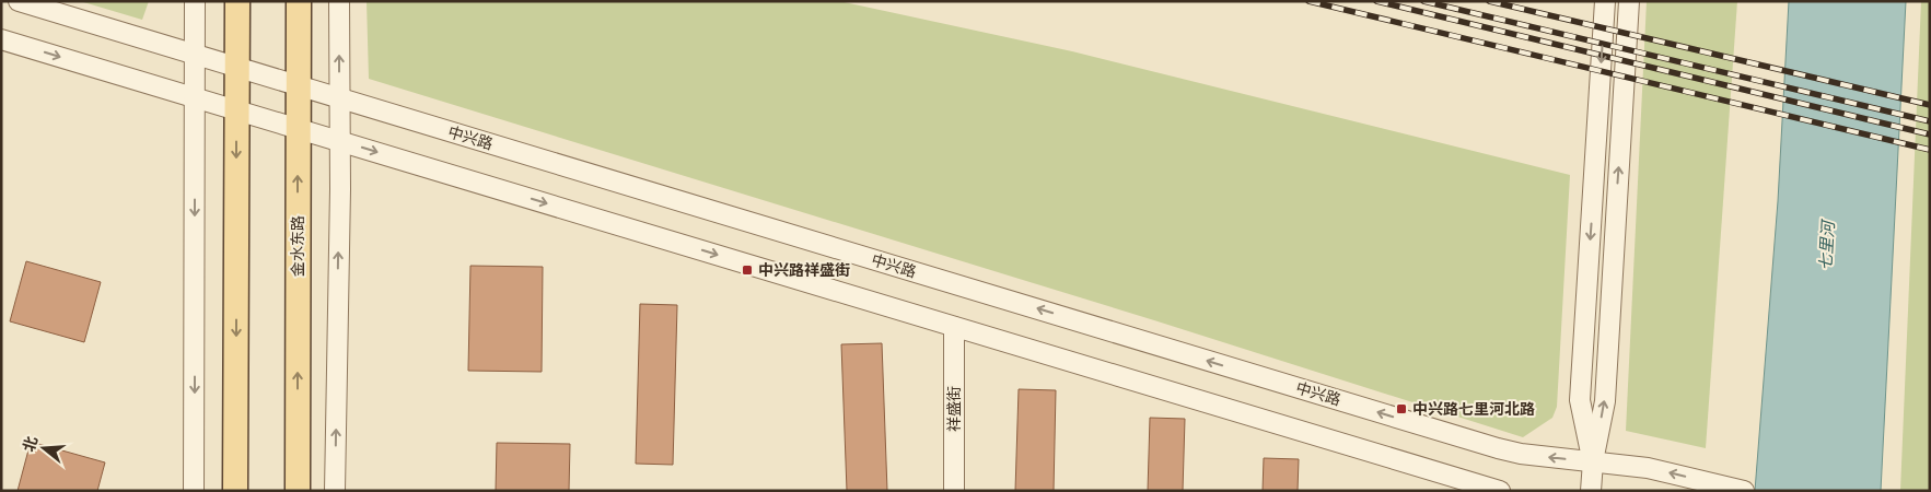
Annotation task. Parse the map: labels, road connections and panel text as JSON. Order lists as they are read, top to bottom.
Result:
{
  "streets": {
    "main road": ["金水东路"],
    "street": ["中兴路", "祥盛街"]
  },
  "crossings": [
    ["中兴路", "金水东路"]
  ],
  "water": ["七里河"],
  "places": {
    "transit": ["中兴路祥盛街", "中兴路七里河北路"]
  },
  "north": "left"
}
